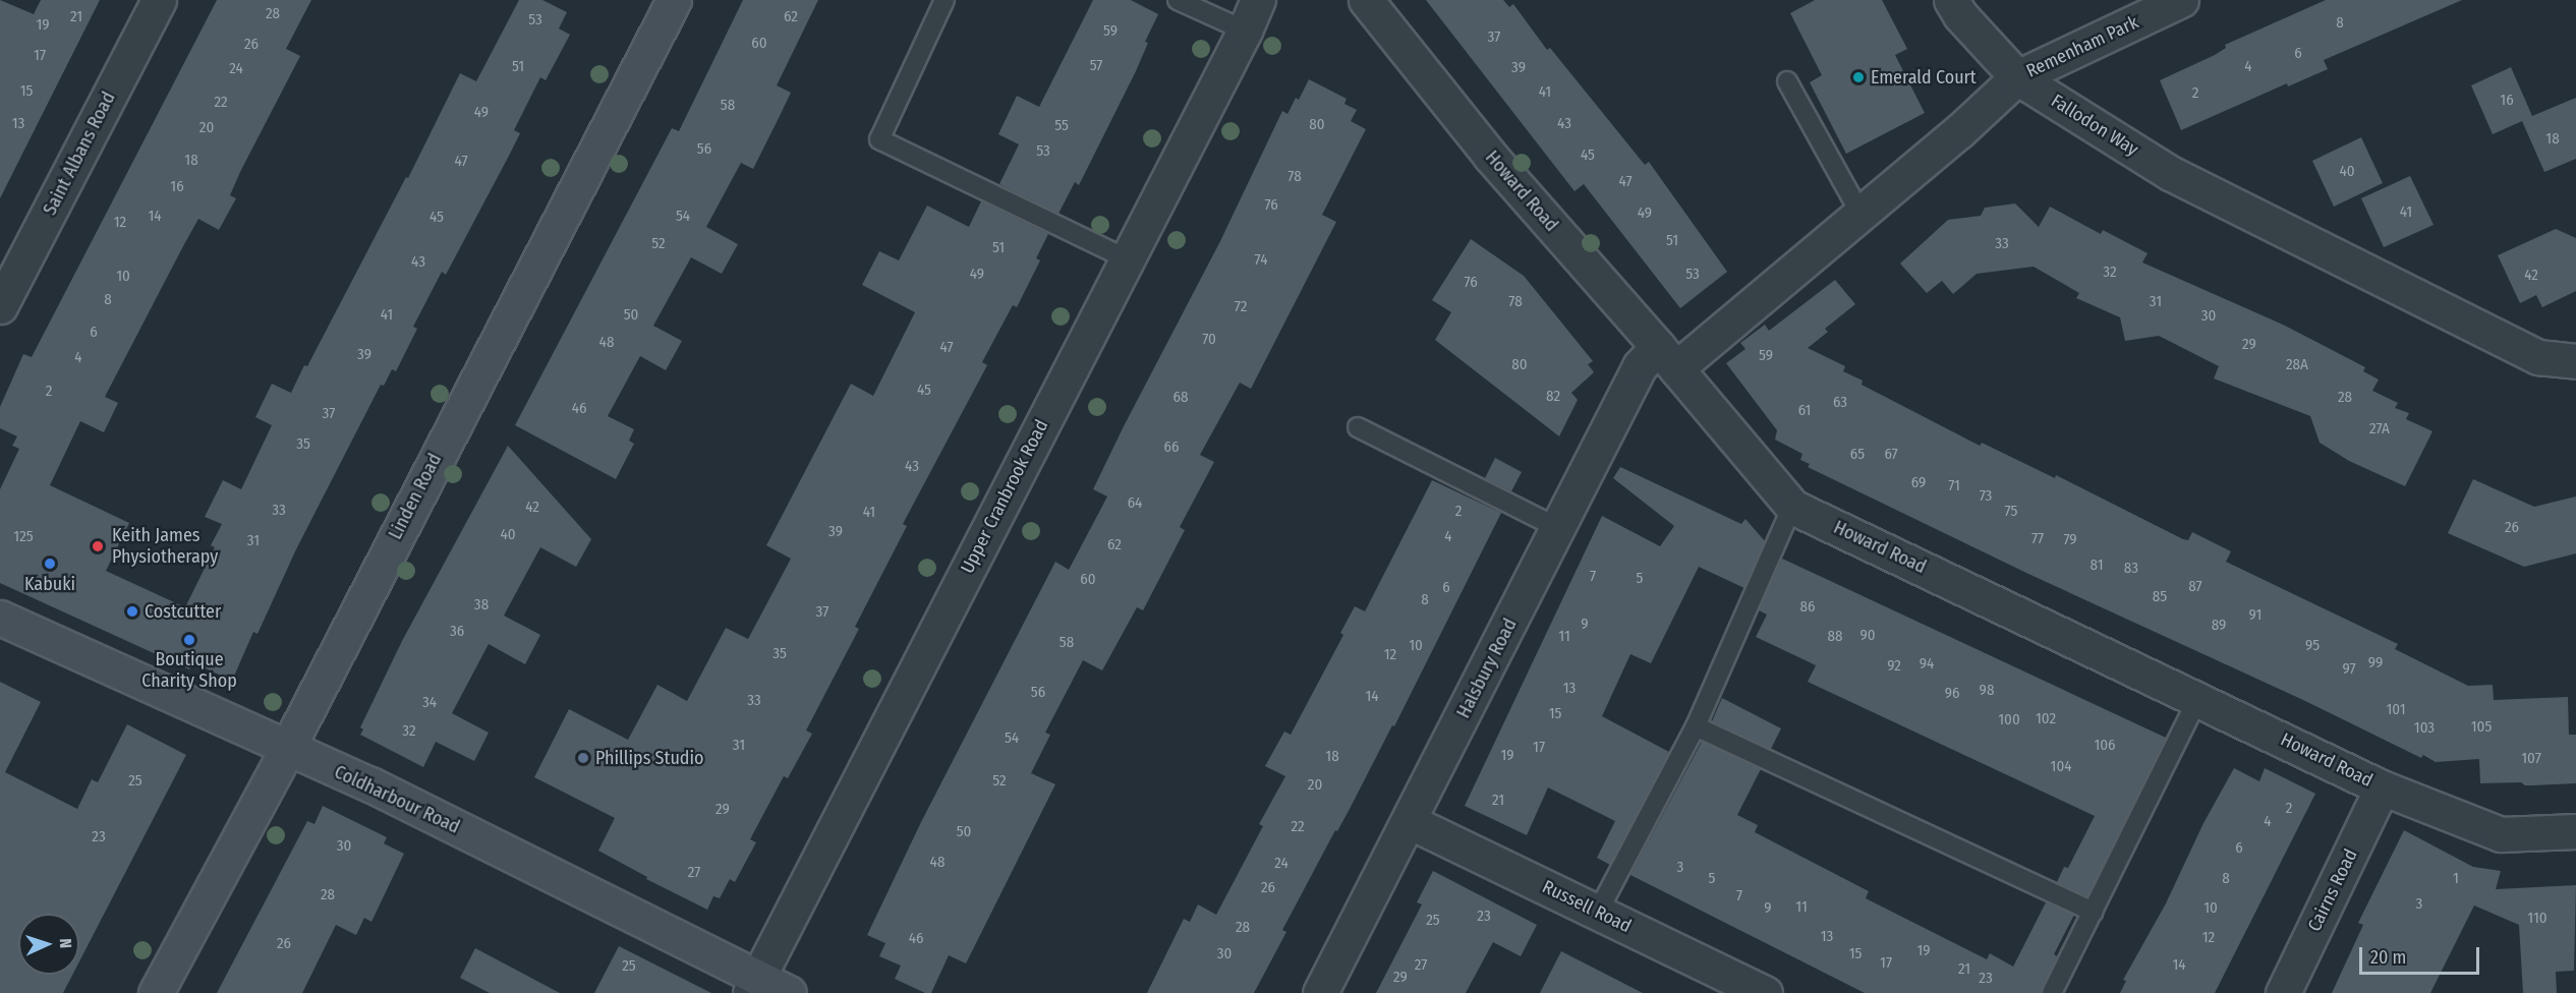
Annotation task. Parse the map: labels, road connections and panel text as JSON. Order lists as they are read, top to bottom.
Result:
{
  "streets": {
    "main road": ["Linden Road", "Coldharbour Road"],
    "street": [
      "Remenham Park",
      "Fallodon Way",
      "Saint Albans Road",
      "Howard Road",
      "Upper Cranbrook Road",
      "Halsbury Road",
      "Cairns Road",
      "Russell Road"
    ]
  },
  "crossings": [
    ["Remenham Park", "Fallodon Way"],
    ["Howard Road", "Halsbury Road"],
    ["Howard Road", "Cairns Road"],
    ["Linden Road", "Coldharbour Road"],
    ["Upper Cranbrook Road", "Coldharbour Road"],
    ["Halsbury Road", "Russell Road"]
  ],
  "places": [
    "Emerald Court",
    "Keith James Physiotherapy",
    "Kabuki",
    "Costcutter",
    "Boutique Charity Shop",
    "Phillips Studio"
  ],
  "house_numbers": [
    "28",
    "21",
    "62",
    "53",
    "8",
    "19",
    "59",
    "37",
    "60",
    "26",
    "6",
    "17",
    "57",
    "51",
    "4",
    "39",
    "24",
    "15",
    "41",
    "2",
    "16",
    "22",
    "58",
    "49",
    "13",
    "43",
    "80",
    "55",
    "20",
    "18",
    "56",
    "53",
    "45",
    "18",
    "47",
    "40",
    "78",
    "47",
    "16",
    "76",
    "41",
    "49",
    "14",
    "54",
    "45",
    "12",
    "51",
    "52",
    "33",
    "51",
    "74",
    "43",
    "32",
    "49",
    "53",
    "42",
    "10",
    "76",
    "8",
    "78",
    "31",
    "72",
    "41",
    "50",
    "30",
    "6",
    "70",
    "48",
    "29",
    "47",
    "39",
    "59",
    "4",
    "80",
    "28A",
    "45",
    "2",
    "82",
    "68",
    "28",
    "63",
    "46",
    "61",
    "37",
    "27A",
    "35",
    "66",
    "65",
    "67",
    "43",
    "69",
    "71",
    "73",
    "64",
    "42",
    "33",
    "2",
    "75",
    "41",
    "26",
    "39",
    "40",
    "125",
    "4",
    "77",
    "79",
    "31",
    "62",
    "81",
    "83",
    "7",
    "5",
    "60",
    "87",
    "6",
    "85",
    "8",
    "38",
    "86",
    "37",
    "91",
    "9",
    "89",
    "36",
    "90",
    "11",
    "88",
    "58",
    "10",
    "95",
    "35",
    "12",
    "99",
    "94",
    "92",
    "97",
    "13",
    "98",
    "56",
    "96",
    "14",
    "33",
    "34",
    "101",
    "15",
    "102",
    "100",
    "105",
    "103",
    "32",
    "54",
    "31",
    "106",
    "17",
    "19",
    "18",
    "107",
    "104",
    "25",
    "52",
    "20",
    "21",
    "2",
    "29",
    "4",
    "22",
    "50",
    "23",
    "30",
    "6",
    "48",
    "24",
    "3",
    "27",
    "5",
    "8",
    "1",
    "26",
    "28",
    "7",
    "3",
    "11",
    "9",
    "10",
    "23",
    "110",
    "25",
    "28",
    "13",
    "12",
    "46",
    "26",
    "19",
    "30",
    "15",
    "17",
    "27",
    "14",
    "25",
    "21",
    "29",
    "23"
  ],
  "scale_bar": "20 m",
  "north": "right"
}
